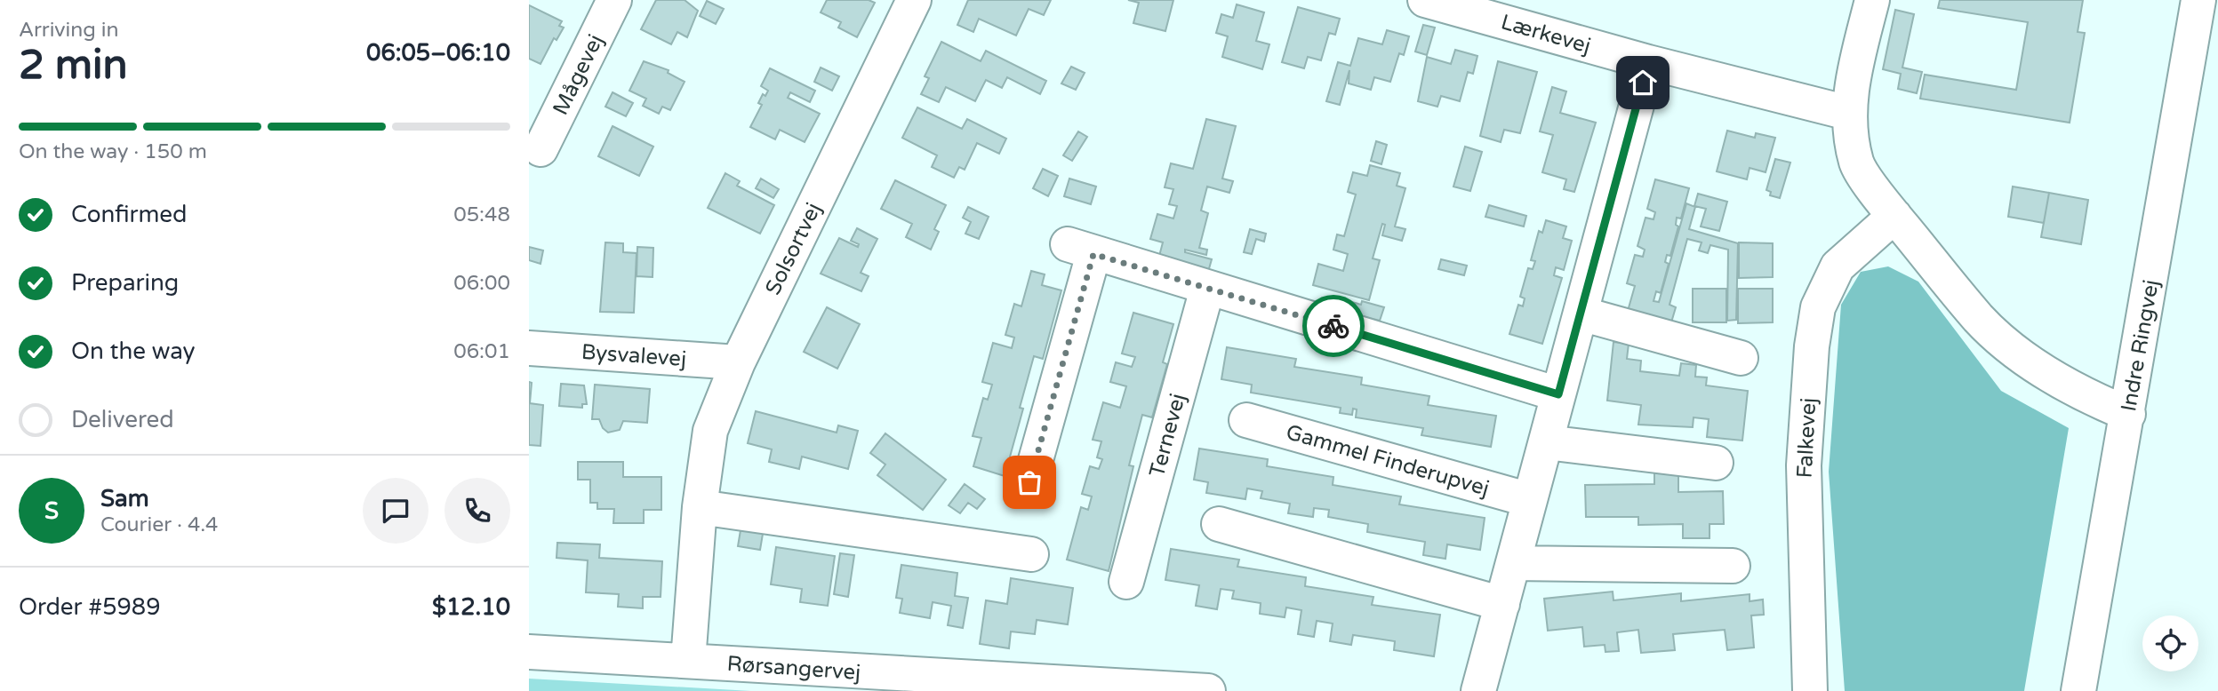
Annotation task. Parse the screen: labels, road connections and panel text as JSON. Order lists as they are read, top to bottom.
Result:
{
  "streets": {
    "street": [
      "Lærkevej",
      "Mågevej",
      "Solsortvej",
      "Indre Ringvej",
      "Bysvalevej",
      "Ternevej",
      "Falkevej",
      "Gammel Finderupvej",
      "Rørsangervej"
    ]
  },
  "crossings": [
    ["Solsortvej", "Bysvalevej"],
    ["Solsortvej", "Rørsangervej"]
  ],
  "page": {
    "heading": ["2 min", "Arriving in", "06:05–06:10"],
    "panel": [
      "Sam",
      "Courier · 4.4",
      "Order #5989",
      "$12.10"
    ],
    "bar": "On the way · 150 m",
    "list": [
      ["Confirmed", "05:48"],
      ["Preparing", "06:00"],
      ["On the way", "06:01"],
      "Delivered"
    ],
    "round": "S"
  }
}
